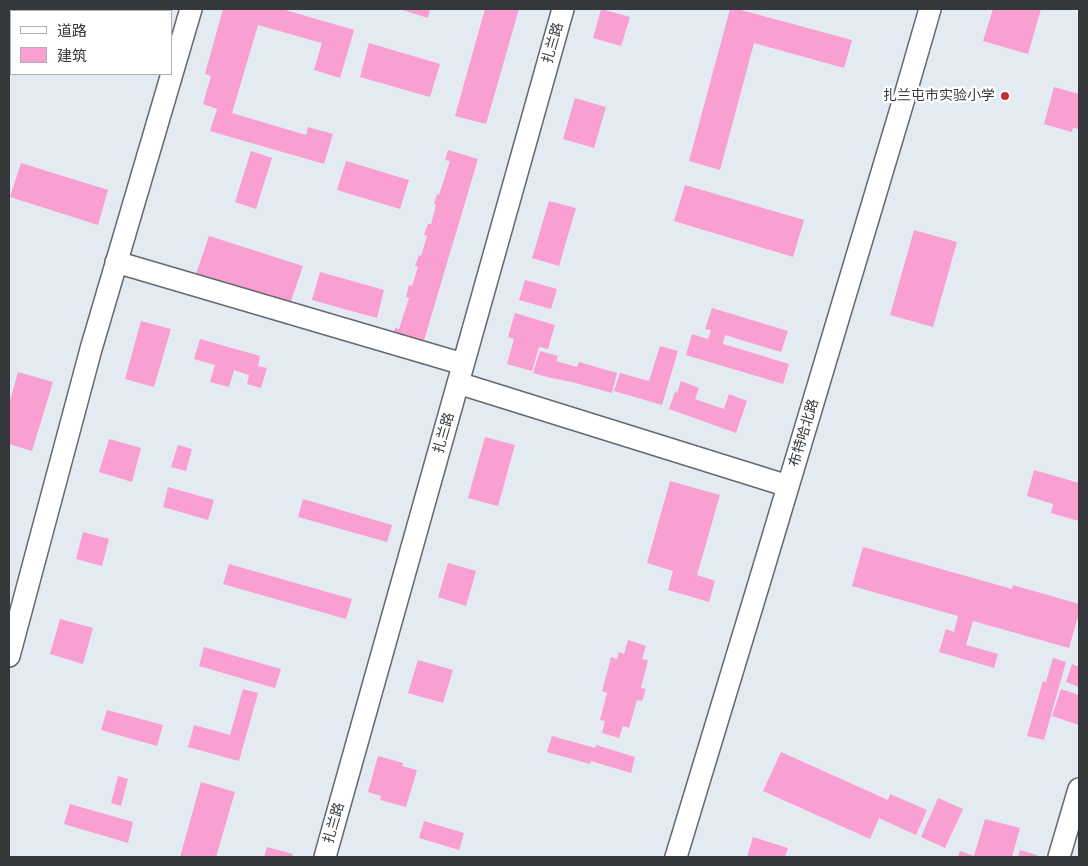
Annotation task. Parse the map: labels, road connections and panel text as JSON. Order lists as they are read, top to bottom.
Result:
{
  "streets": {
    "street": ["扎兰路", "布特哈北路"]
  },
  "places": ["扎兰屯市实验小学"],
  "legend": ["道路", "建筑"]
}
